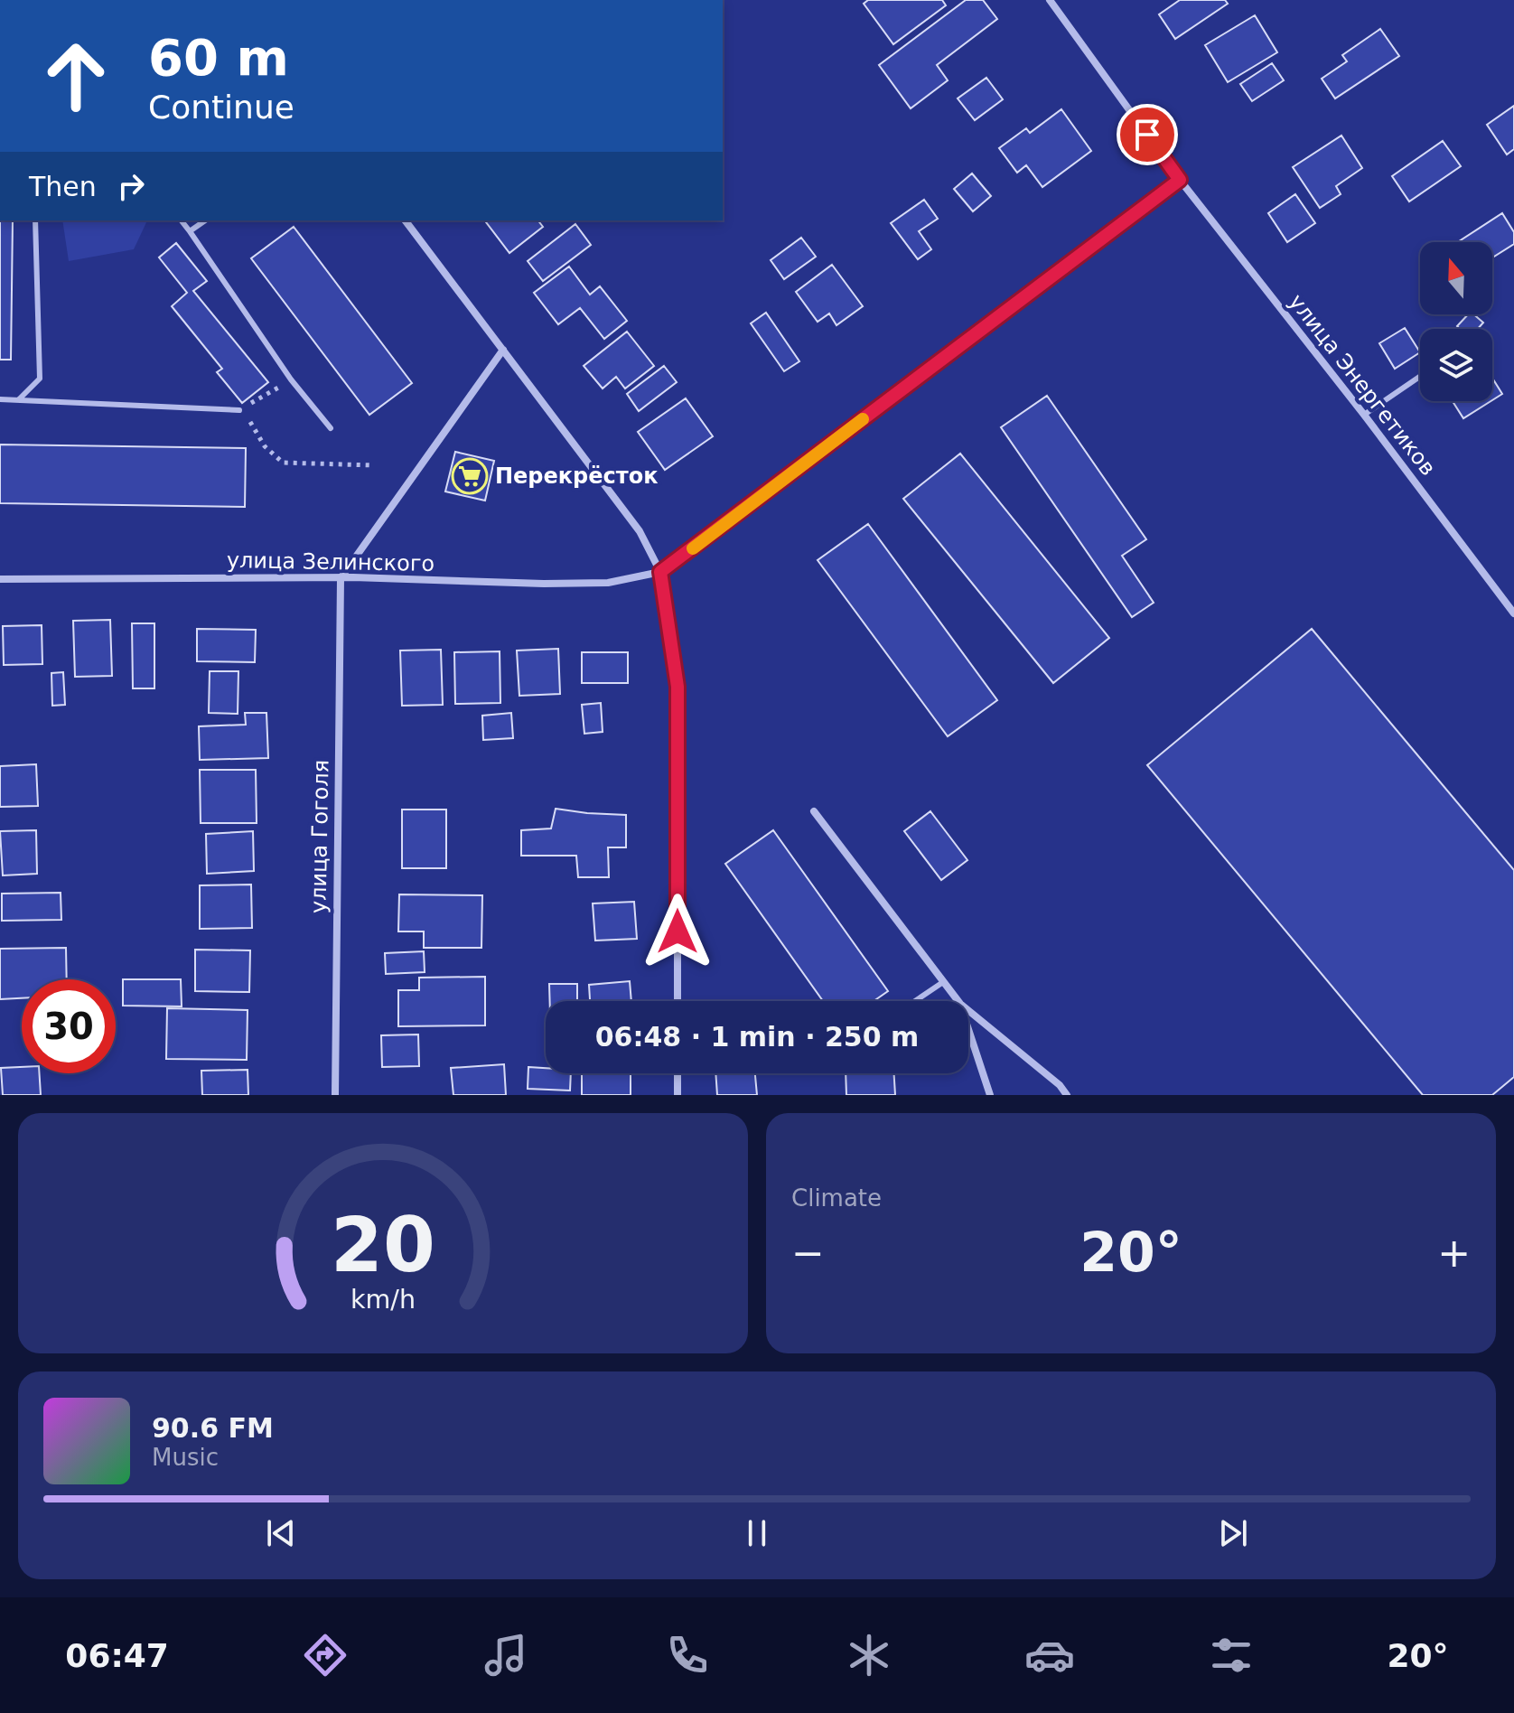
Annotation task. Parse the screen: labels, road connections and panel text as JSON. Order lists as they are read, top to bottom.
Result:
{
  "streets": {
    "street": ["улица Энергетиков", "улица Зелинского", "улица Гоголя"]
  },
  "crossings": [
    ["улица Зелинского", "улица Гоголя"]
  ],
  "places": {
    "supermarket": ["Перекрёсток"]
  },
  "north": "top",
  "page": {
    "turn": ["60 m", "Continue"],
    "then": "Then",
    "limit": "30",
    "trip": "06:48 · 1 min · 250 m",
    "tile": "Climate",
    "heat": ["−", "20°", "+"],
    "song": ["90.6 FM", "Music"],
    "tabs": ["06:47", "20°"],
    "gauge": ["20", "km/h"]
  }
}
